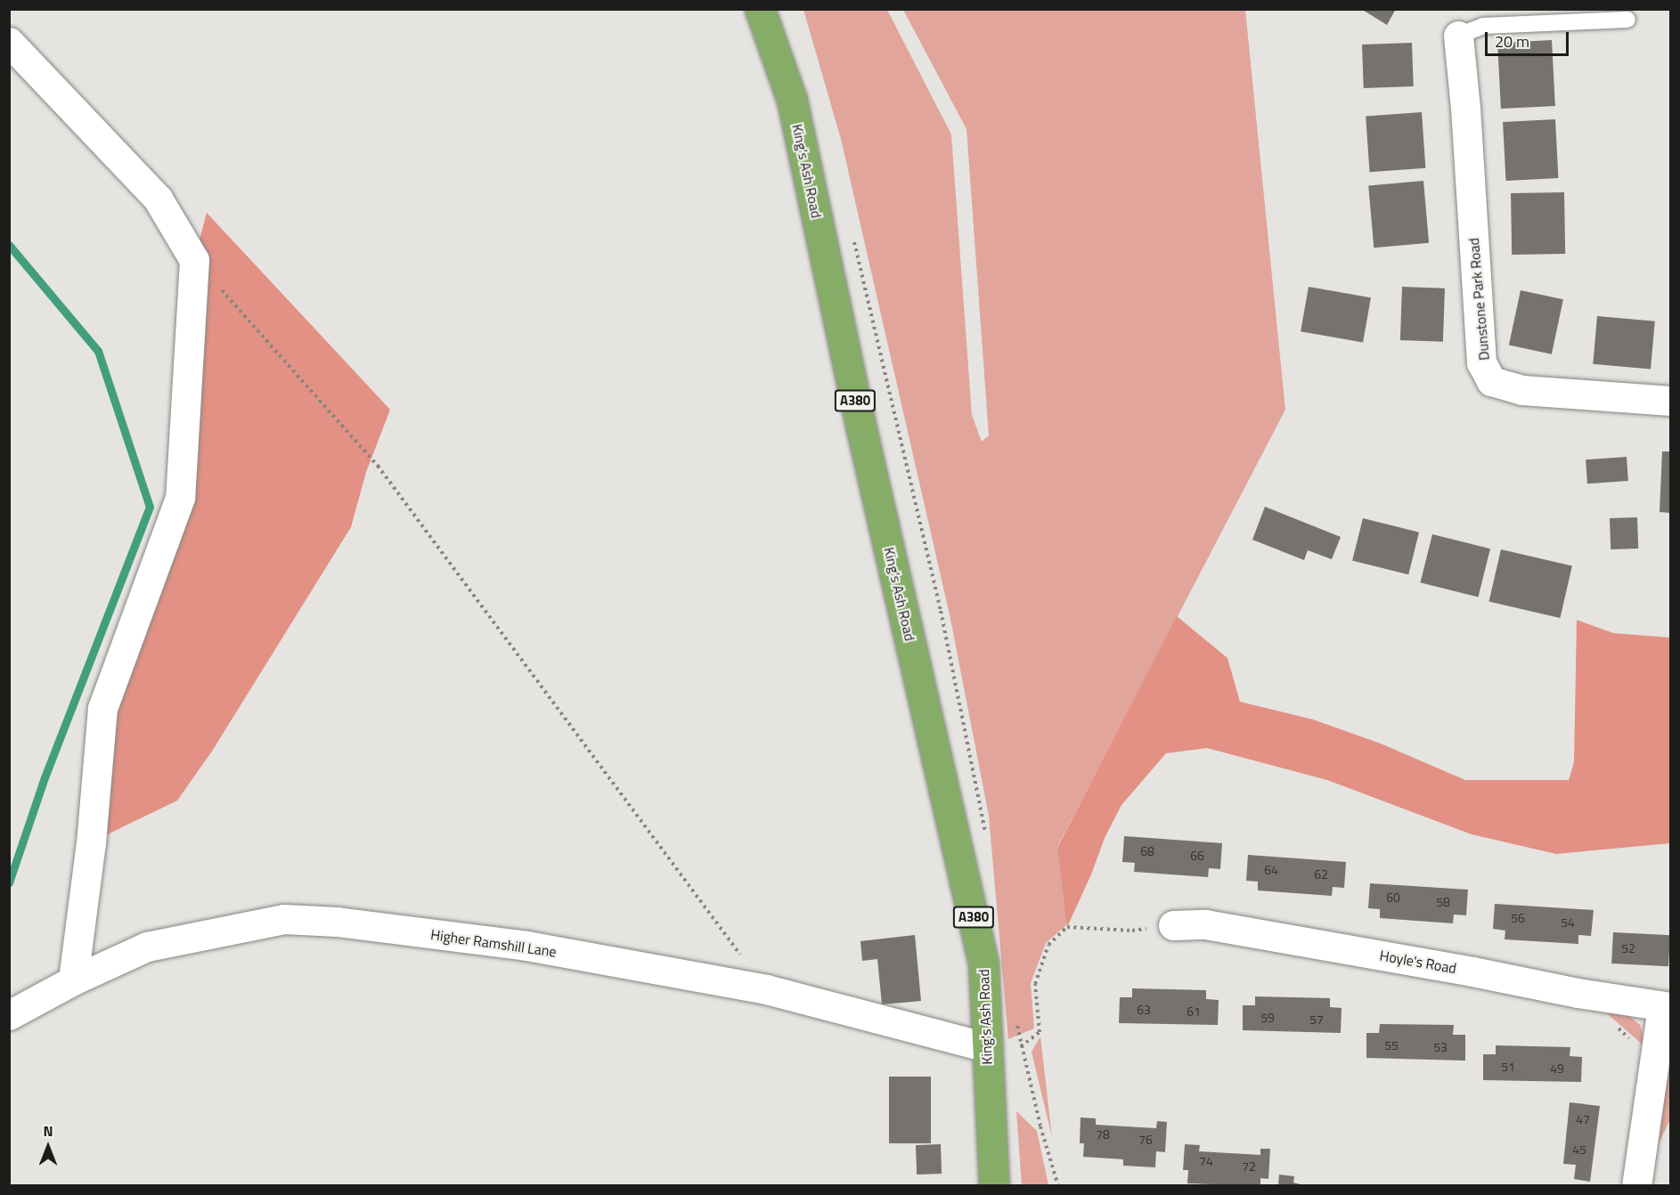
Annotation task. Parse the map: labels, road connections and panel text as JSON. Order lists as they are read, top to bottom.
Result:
{
  "streets": {
    "highway": ["King's Ash Road", "A380"],
    "street": ["Dunstone Park Road", "Higher Ramshill Lane", "Hoyle's Road"]
  },
  "crossings": [
    ["King's Ash Road", "Higher Ramshill Lane"]
  ],
  "house_numbers": [
    "68",
    "66",
    "64",
    "62",
    "60",
    "58",
    "56",
    "54",
    "52",
    "63",
    "61",
    "59",
    "57",
    "55",
    "53",
    "51",
    "49",
    "47",
    "78",
    "76",
    "45",
    "74",
    "72"
  ],
  "scale_bar": "20 m",
  "north": "top"
}
